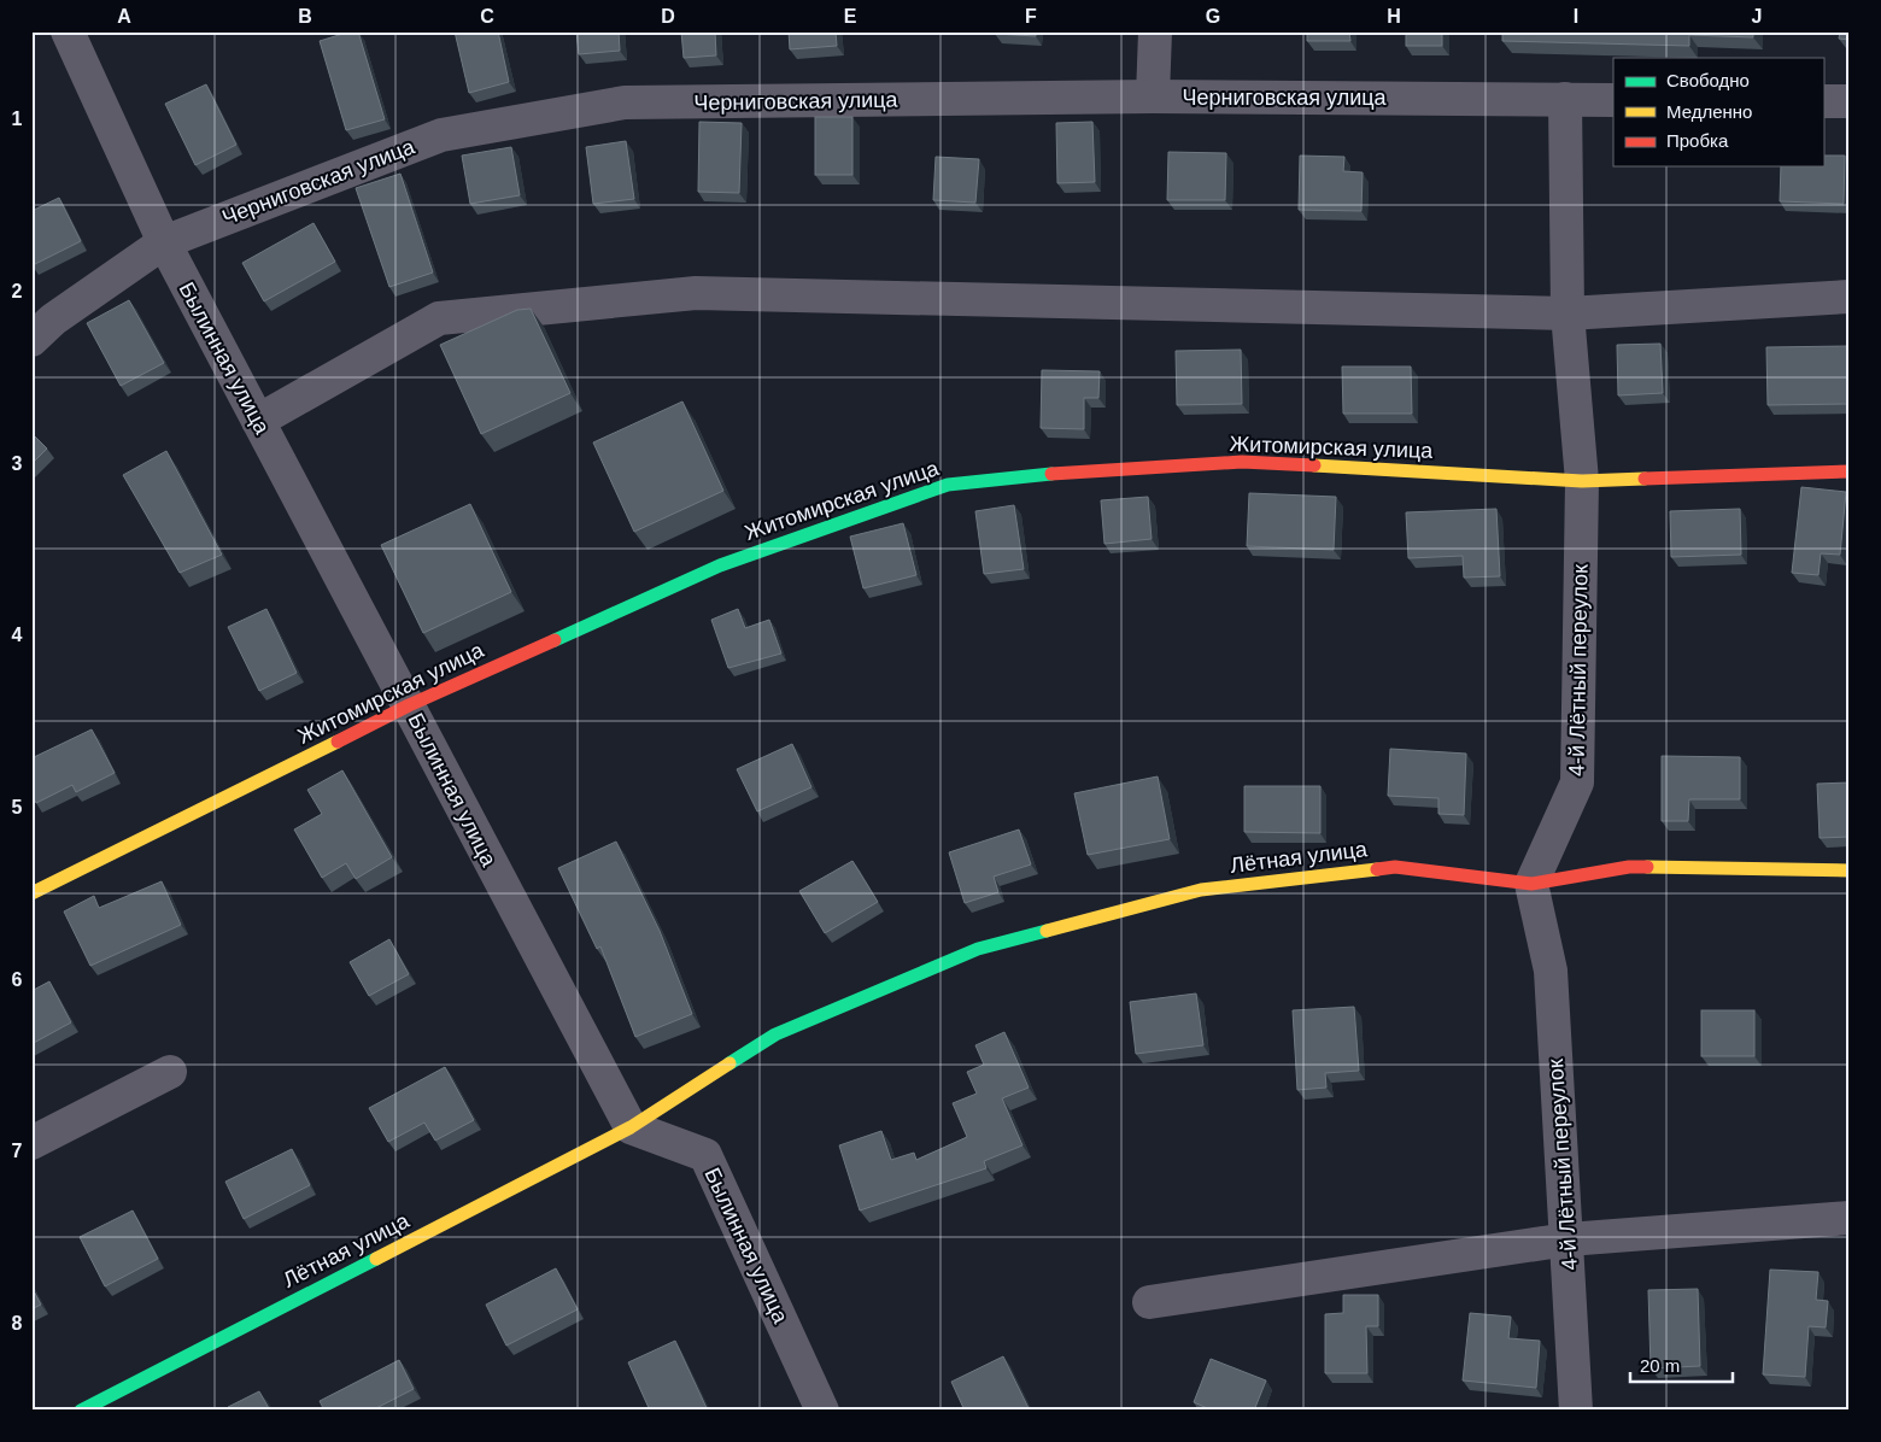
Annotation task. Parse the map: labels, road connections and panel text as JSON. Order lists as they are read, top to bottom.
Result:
{
  "streets": {
    "street": [
      "Черниговская улица",
      "Былинная улица",
      "Житомирская улица",
      "4-й Лётный переулок",
      "Лётная улица"
    ]
  },
  "crossings": [
    ["Черниговская улица", "Былинная улица"],
    ["Черниговская улица", "4-й Лётный переулок"],
    ["Былинная улица", "Житомирская улица"],
    ["Былинная улица", "Лётная улица"],
    ["Житомирская улица", "4-й Лётный переулок"],
    ["4-й Лётный переулок", "Лётная улица"]
  ],
  "legend": ["Свободно", "Медленно", "Пробка"],
  "scale_bar": "20 m",
  "grid": {
    "columns": [
      "A",
      "B",
      "C",
      "D",
      "E",
      "F",
      "G",
      "H",
      "I",
      "J"
    ],
    "rows": [
      "1",
      "2",
      "3",
      "4",
      "5",
      "6",
      "7",
      "8"
    ]
  }
}
